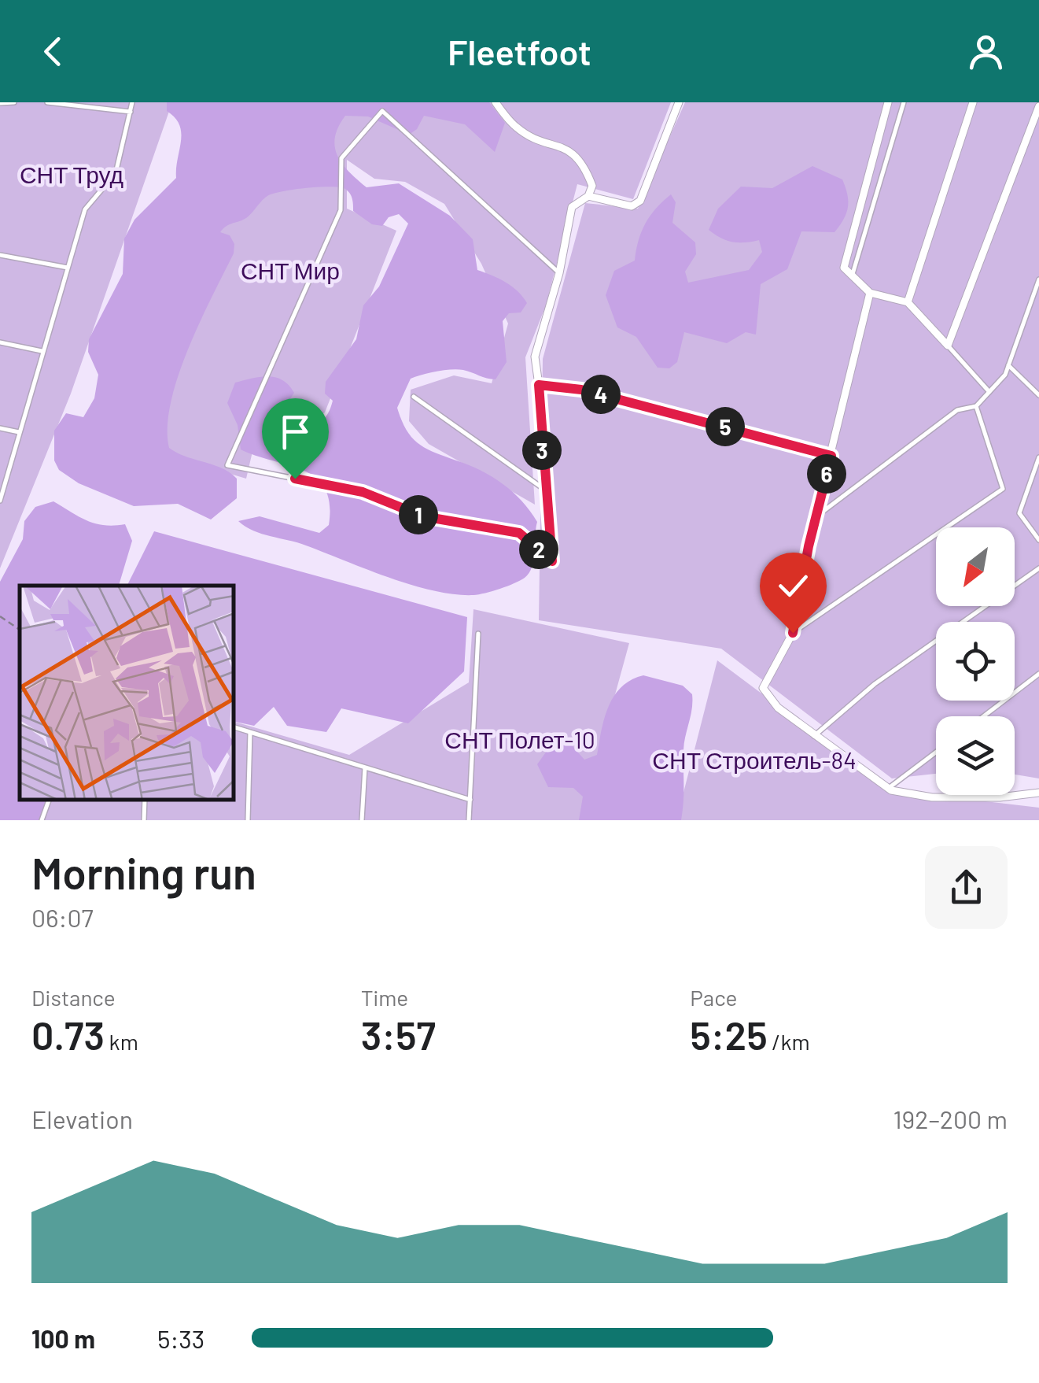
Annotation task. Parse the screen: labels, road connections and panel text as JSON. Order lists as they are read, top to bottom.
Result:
{
  "parks": [
    "СНТ Труд",
    "СНТ Мир",
    "СНТ Полет-10",
    "СНТ Строитель-84"
  ],
  "north": "bottom left",
  "page": {
    "header": "Fleetfoot",
    "pins": [
      "4",
      "5",
      "3",
      "6",
      "1",
      "2"
    ],
    "heading": ["Morning run", "06:07"],
    "stats": [
      ["Distance", "0.73 km"],
      ["Time", "3:57"],
      ["Pace", "5:25 /km"]
    ],
    "chart": ["Elevation", "192–200 m"],
    "list": [
      {
        "name": "100 m",
        "note": "5:33"
      }
    ]
  }
}
